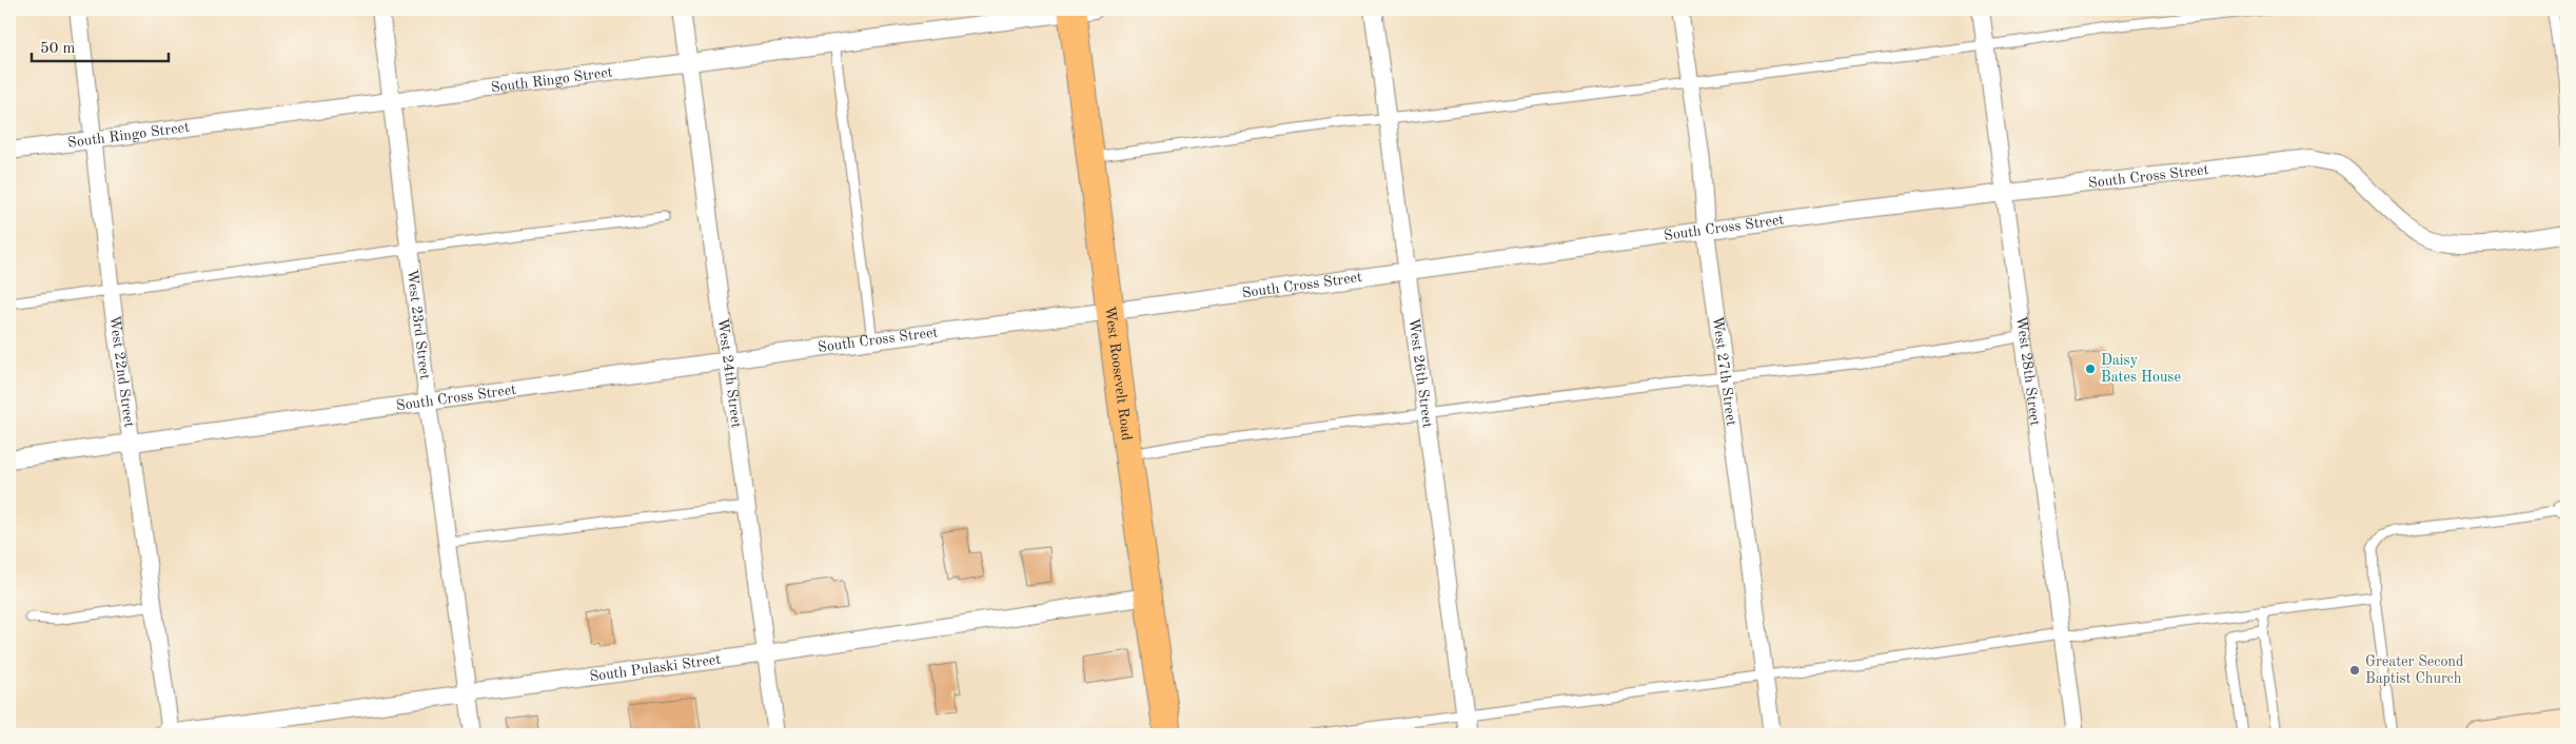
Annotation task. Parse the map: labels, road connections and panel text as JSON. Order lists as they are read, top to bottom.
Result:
{
  "streets": {
    "main road": ["West Roosevelt Road"],
    "street": [
      "South Ringo Street",
      "South Cross Street",
      "West 23rd Street",
      "West 22nd Street",
      "West 24th Street",
      "West 26th Street",
      "West 27th Street",
      "West 28th Street",
      "South Pulaski Street"
    ]
  },
  "crossings": [
    ["South Ringo Street", "West 23rd Street"],
    ["South Ringo Street", "West 22nd Street"],
    ["South Ringo Street", "West 24th Street"],
    ["South Ringo Street", "West Roosevelt Road"],
    ["South Cross Street", "West 23rd Street"],
    ["South Cross Street", "West 22nd Street"],
    ["South Cross Street", "West 24th Street"],
    ["South Cross Street", "West Roosevelt Road"],
    ["South Cross Street", "West 26th Street"],
    ["South Cross Street", "West 27th Street"],
    ["South Cross Street", "West 28th Street"],
    ["West 23rd Street", "South Pulaski Street"],
    ["West 22nd Street", "South Pulaski Street"],
    ["West 24th Street", "South Pulaski Street"],
    ["West Roosevelt Road", "South Pulaski Street"]
  ],
  "places": ["Daisy Bates House", "Greater Second Baptist Church"],
  "scale_bar": "50 m"
}
